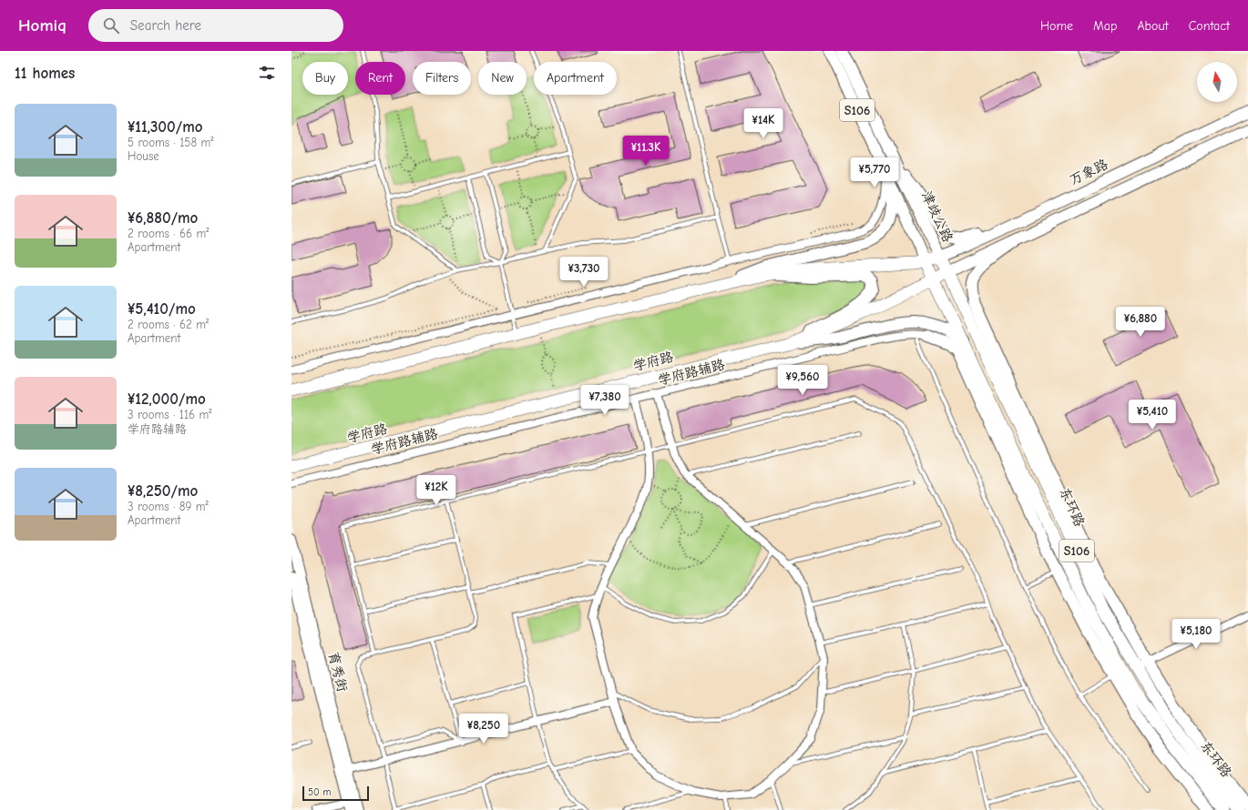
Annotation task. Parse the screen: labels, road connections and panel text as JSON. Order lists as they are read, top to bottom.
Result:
{
  "streets": {
    "highway": ["S106", "学府路", "东环路"],
    "main road": ["万象路", "津歧公路"],
    "street": ["学府路辅路", "育秀街"]
  },
  "crossings": [
    ["万象路", "津歧公路"],
    ["万象路", "东环路"],
    ["津歧公路", "东环路"],
    ["学府路", "东环路"]
  ],
  "scale_bar": "50 m",
  "north": "top",
  "page": {
    "header": "Homiq",
    "search": "Search here",
    "nav": [
      "Home",
      "Map",
      "About",
      "Contact"
    ],
    "heading": "11 homes",
    "chip": [
      "Buy",
      "Rent",
      "Filters",
      "New",
      "Apartment"
    ],
    "list": [
      {
        "name": "¥11,300/mo",
        "note": "5 rooms · 158 m² · House"
      },
      {
        "name": "¥6,880/mo",
        "note": "2 rooms · 66 m² · Apartment"
      },
      {
        "name": "¥5,410/mo",
        "note": "2 rooms · 62 m² · Apartment"
      },
      {
        "name": "¥12,000/mo",
        "note": "3 rooms · 116 m² · 学府路辅路"
      },
      {
        "name": "¥8,250/mo",
        "note": "3 rooms · 89 m² · Apartment"
      }
    ],
    "price": [
      "¥14K",
      "¥11.3K",
      "¥5,770",
      "¥3,730",
      "¥6,880",
      "¥9,560",
      "¥7,380",
      "¥5,410",
      "¥12K",
      "¥5,180",
      "¥8,250"
    ],
    "scale": "50 m"
  }
}
